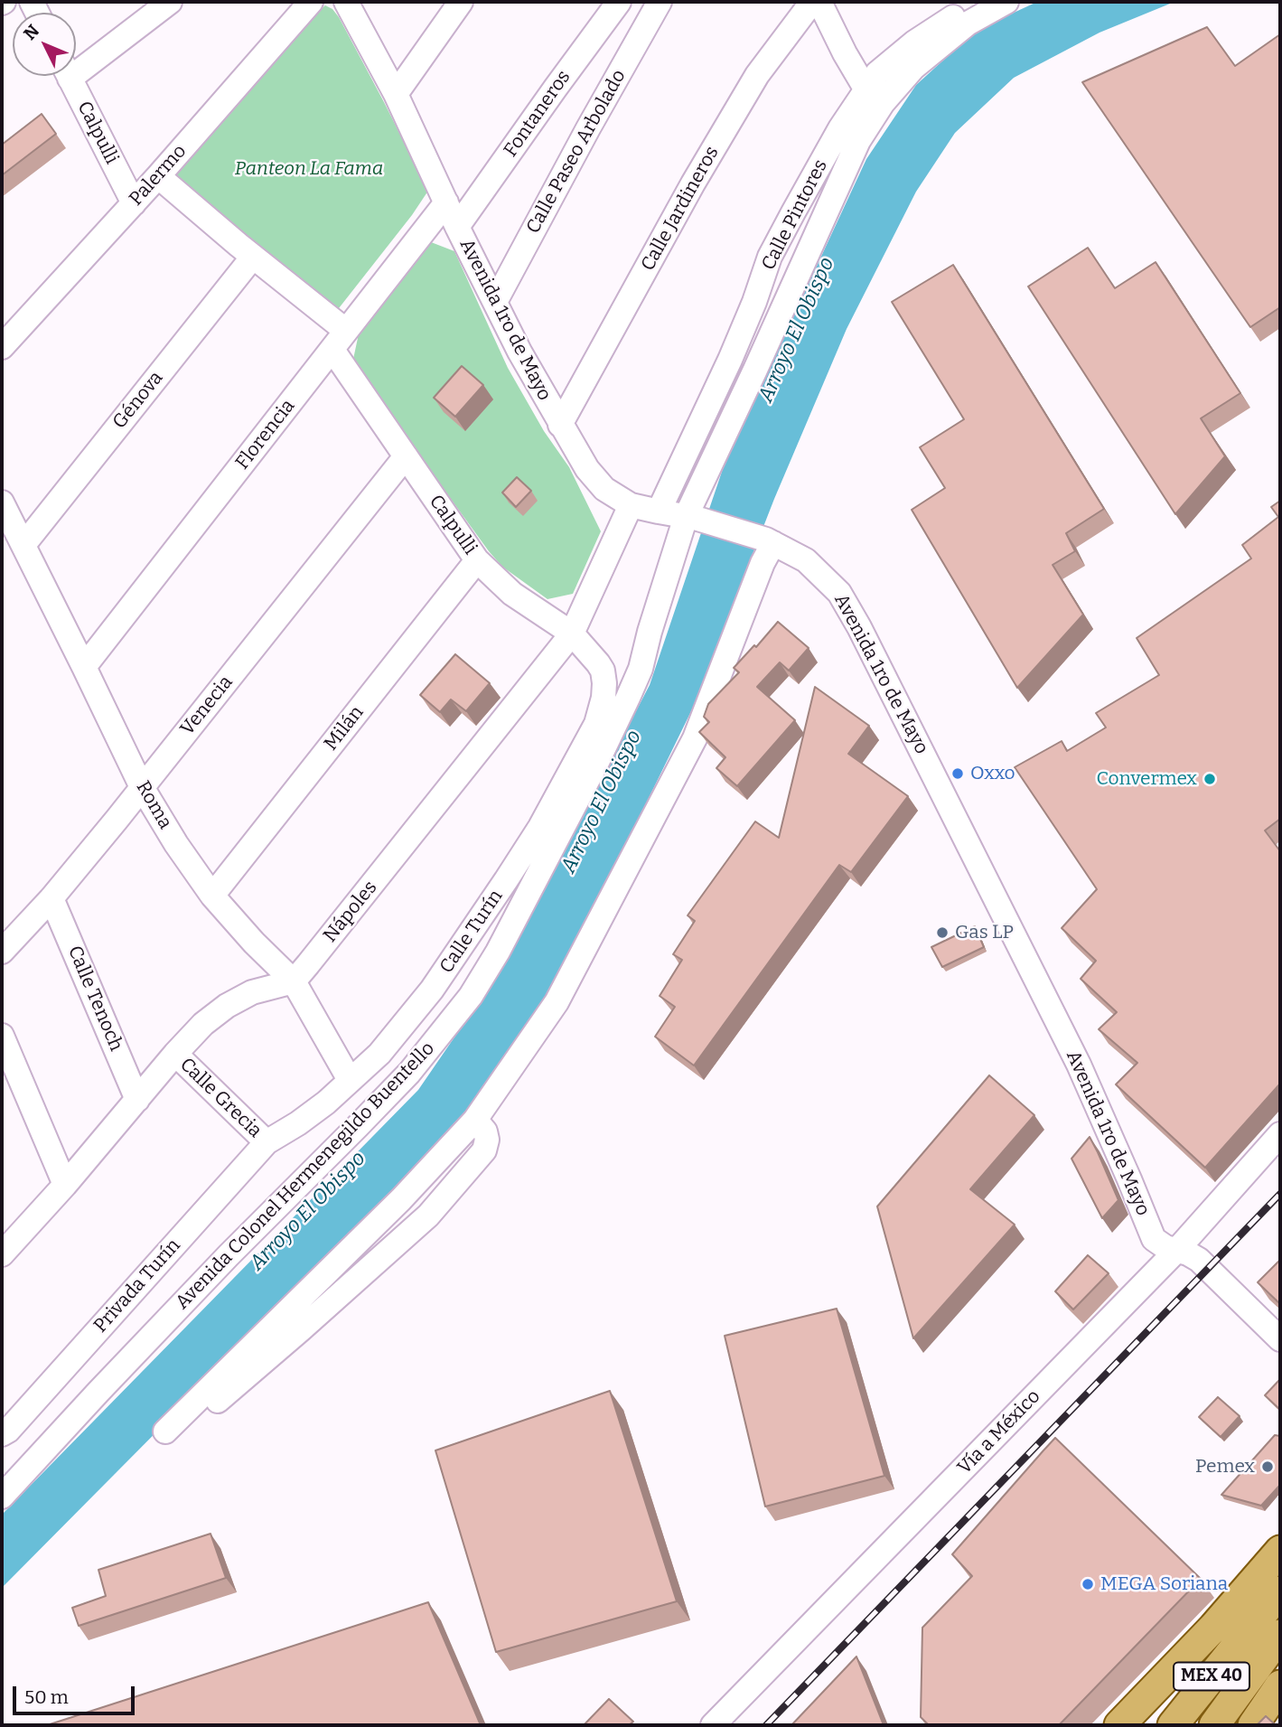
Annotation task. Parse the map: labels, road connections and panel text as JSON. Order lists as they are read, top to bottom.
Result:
{
  "streets": {
    "main road": ["MEX 40"],
    "street": [
      "Fontaneros",
      "Calpulli",
      "Calle Paseo Arbolado",
      "Palermo",
      "Calle Jardineros",
      "Calle Pintores",
      "Avenida 1ro de Mayo",
      "Génova",
      "Florencia",
      "Venecia",
      "Milán",
      "Roma",
      "Nápoles",
      "Calle Turín",
      "Calle Tenoch",
      "Calle Grecia",
      "Avenida Colonel Hermenegildo Buentello",
      "Privada Turín",
      "Vía a México"
    ]
  },
  "crossings": [
    ["Fontaneros", "Avenida 1ro de Mayo"],
    ["Calpulli", "Palermo"],
    ["Calpulli", "Génova"],
    ["Calpulli", "Florencia"],
    ["Calpulli", "Venecia"],
    ["Calpulli", "Milán"],
    ["Calpulli", "Nápoles"],
    ["Calpulli", "Calle Turín"],
    ["Calle Paseo Arbolado", "Avenida 1ro de Mayo"],
    ["Calle Jardineros", "Avenida 1ro de Mayo"],
    ["Calle Pintores", "Avenida 1ro de Mayo"],
    ["Avenida 1ro de Mayo", "Florencia"],
    ["Avenida 1ro de Mayo", "Nápoles"],
    ["Avenida 1ro de Mayo", "Avenida Colonel Hermenegildo Buentello"],
    ["Avenida 1ro de Mayo", "Vía a México"],
    ["Génova", "Roma"],
    ["Florencia", "Roma"],
    ["Venecia", "Roma"],
    ["Venecia", "Calle Tenoch"],
    ["Milán", "Roma"],
    ["Roma", "Nápoles"],
    ["Roma", "Calle Turín"],
    ["Calle Turín", "Calle Grecia"],
    ["Calle Turín", "Privada Turín"],
    ["Calle Grecia", "Privada Turín"]
  ],
  "water": ["Arroyo El Obispo"],
  "parks": ["Panteon La Fama"],
  "places": [
    "Oxxo",
    "Convermex",
    "Gas LP",
    "Pemex",
    "MEGA Soriana"
  ],
  "scale_bar": "50 m",
  "north": "top left"
}
